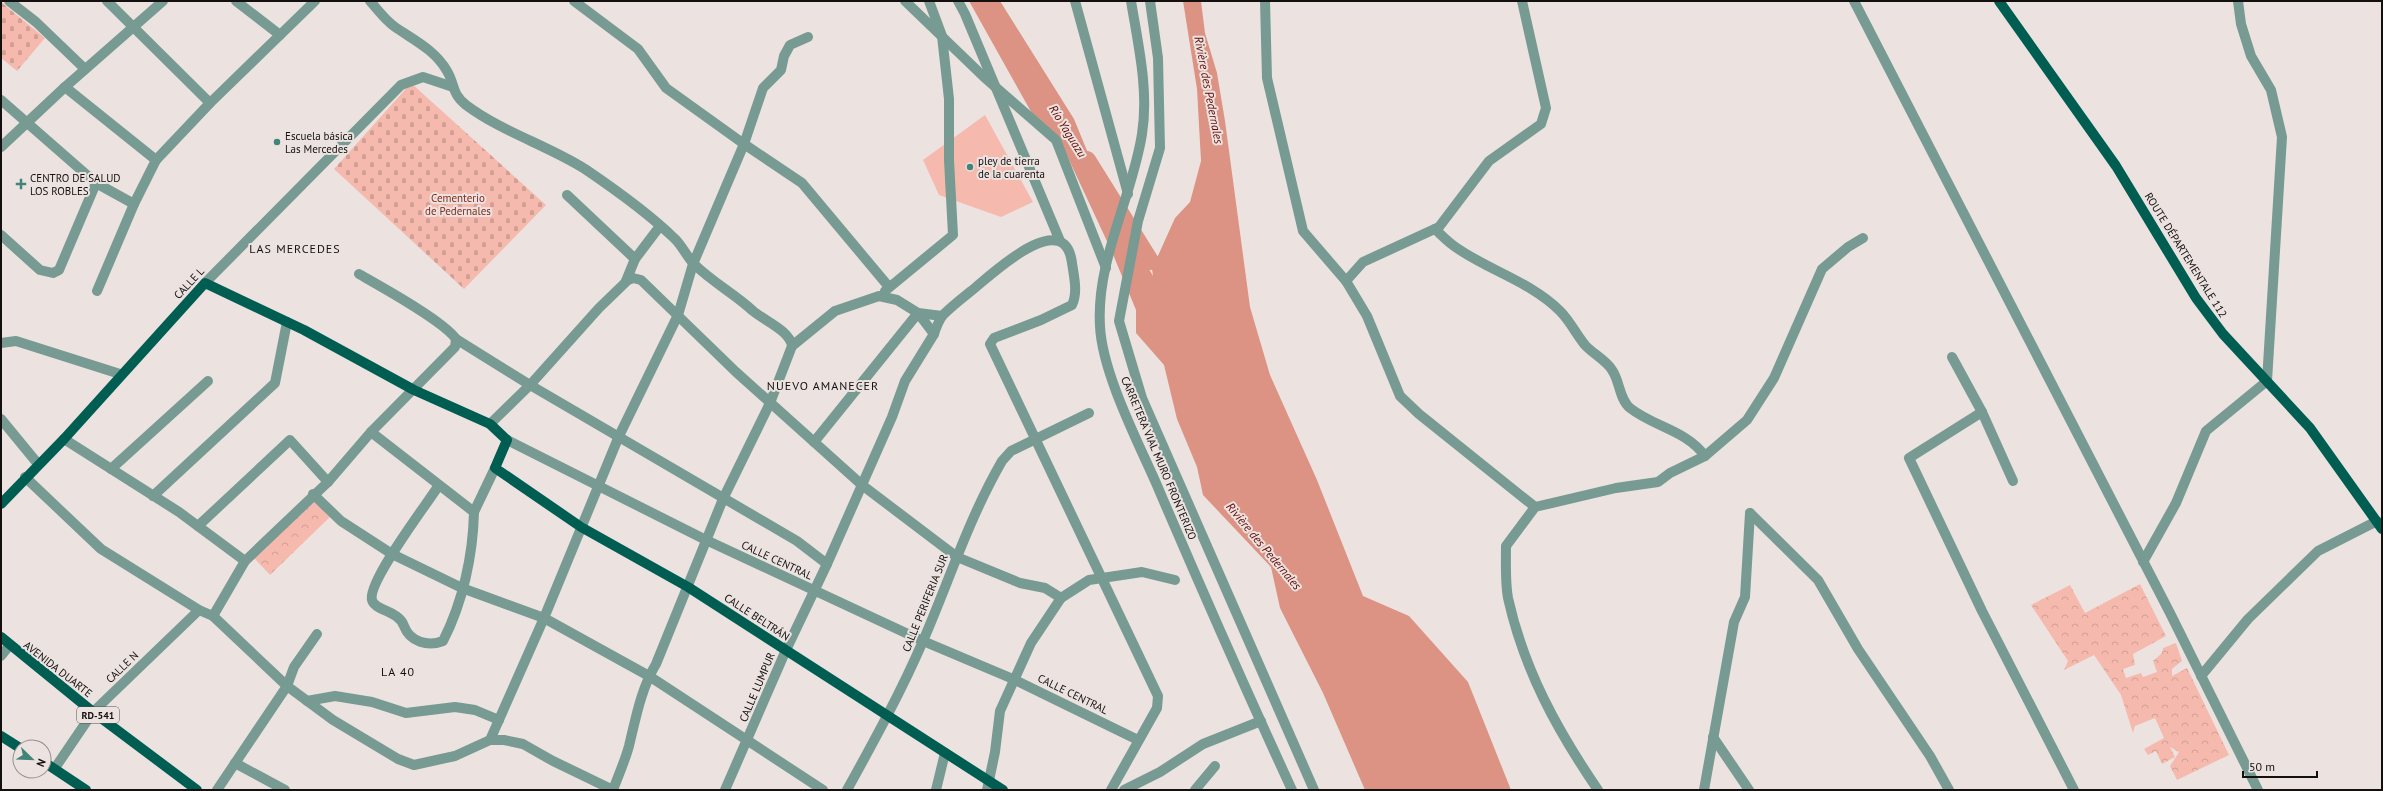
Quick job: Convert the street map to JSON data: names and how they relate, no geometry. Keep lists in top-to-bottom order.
{
  "streets": {
    "main road": [
      "ROUTE DÉPARTEMENTALE 112",
      "CALLE L",
      "CALLE CENTRAL",
      "CALLE BELTRÁN",
      "AVENIDA DUARTE",
      "RD-541"
    ],
    "street": [
      "CARRETERA VIAL MURO FRONTERIZO",
      "CALLE PERIFERIA SUR",
      "CALLE N",
      "CALLE LUMPUR"
    ]
  },
  "crossings": [
    ["CALLE L", "CALLE CENTRAL"],
    ["CALLE CENTRAL", "CALLE PERIFERIA SUR"],
    ["CALLE CENTRAL", "CALLE LUMPUR"],
    ["CALLE PERIFERIA SUR", "CALLE BELTRÁN"],
    ["CALLE BELTRÁN", "CALLE LUMPUR"],
    ["CALLE N", "AVENIDA DUARTE"]
  ],
  "districts": ["LAS MERCEDES", "NUEVO AMANECER", "LA 40"],
  "water": ["Rivière des Pedernales", "Río Yaguazu"],
  "parks": ["Cementerio de Pedernales"],
  "places": {
    "other": ["Escuela básica Las Mercedes", "pley de tierra de la cuarenta"],
    "health": ["CENTRO DE SALUD LOS ROBLES"]
  },
  "scale_bar": "50 m",
  "north": "bottom right"
}
